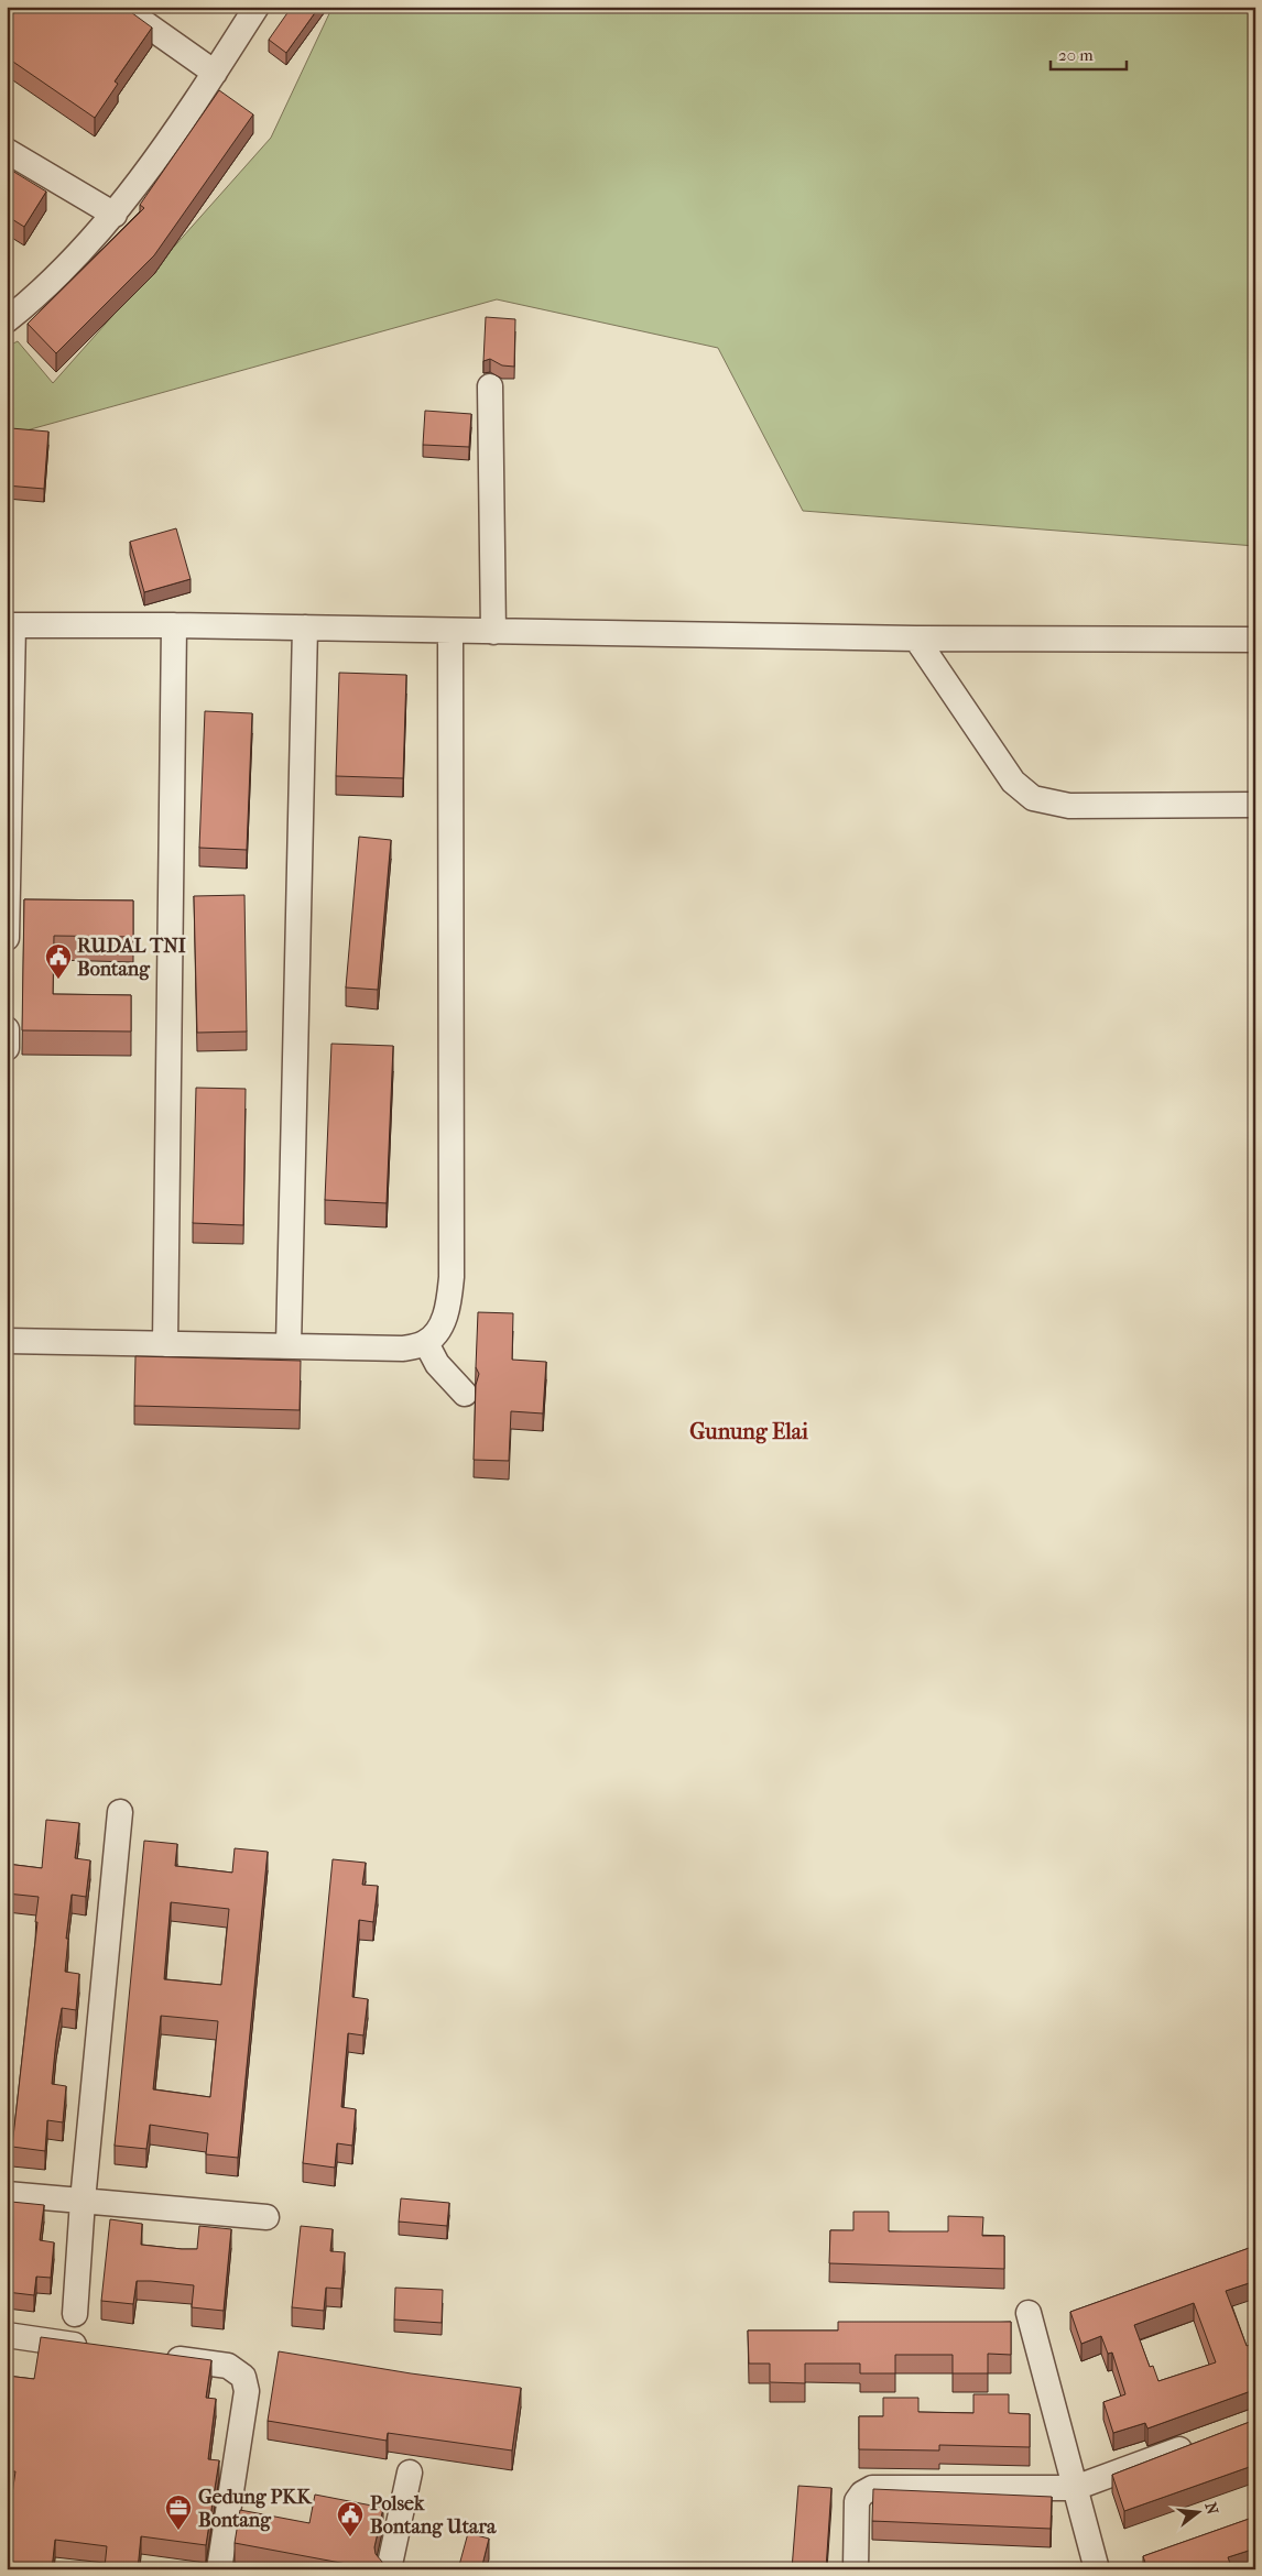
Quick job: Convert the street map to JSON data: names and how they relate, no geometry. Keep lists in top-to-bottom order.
{
  "districts": ["Gunung Elai"],
  "places": {
    "public building": ["RUDAL TNI Bontang", "Polsek Bontang Utara"],
    "office": ["Gedung PKK Bontang"]
  },
  "scale_bar": "20 m",
  "north": "right"
}
